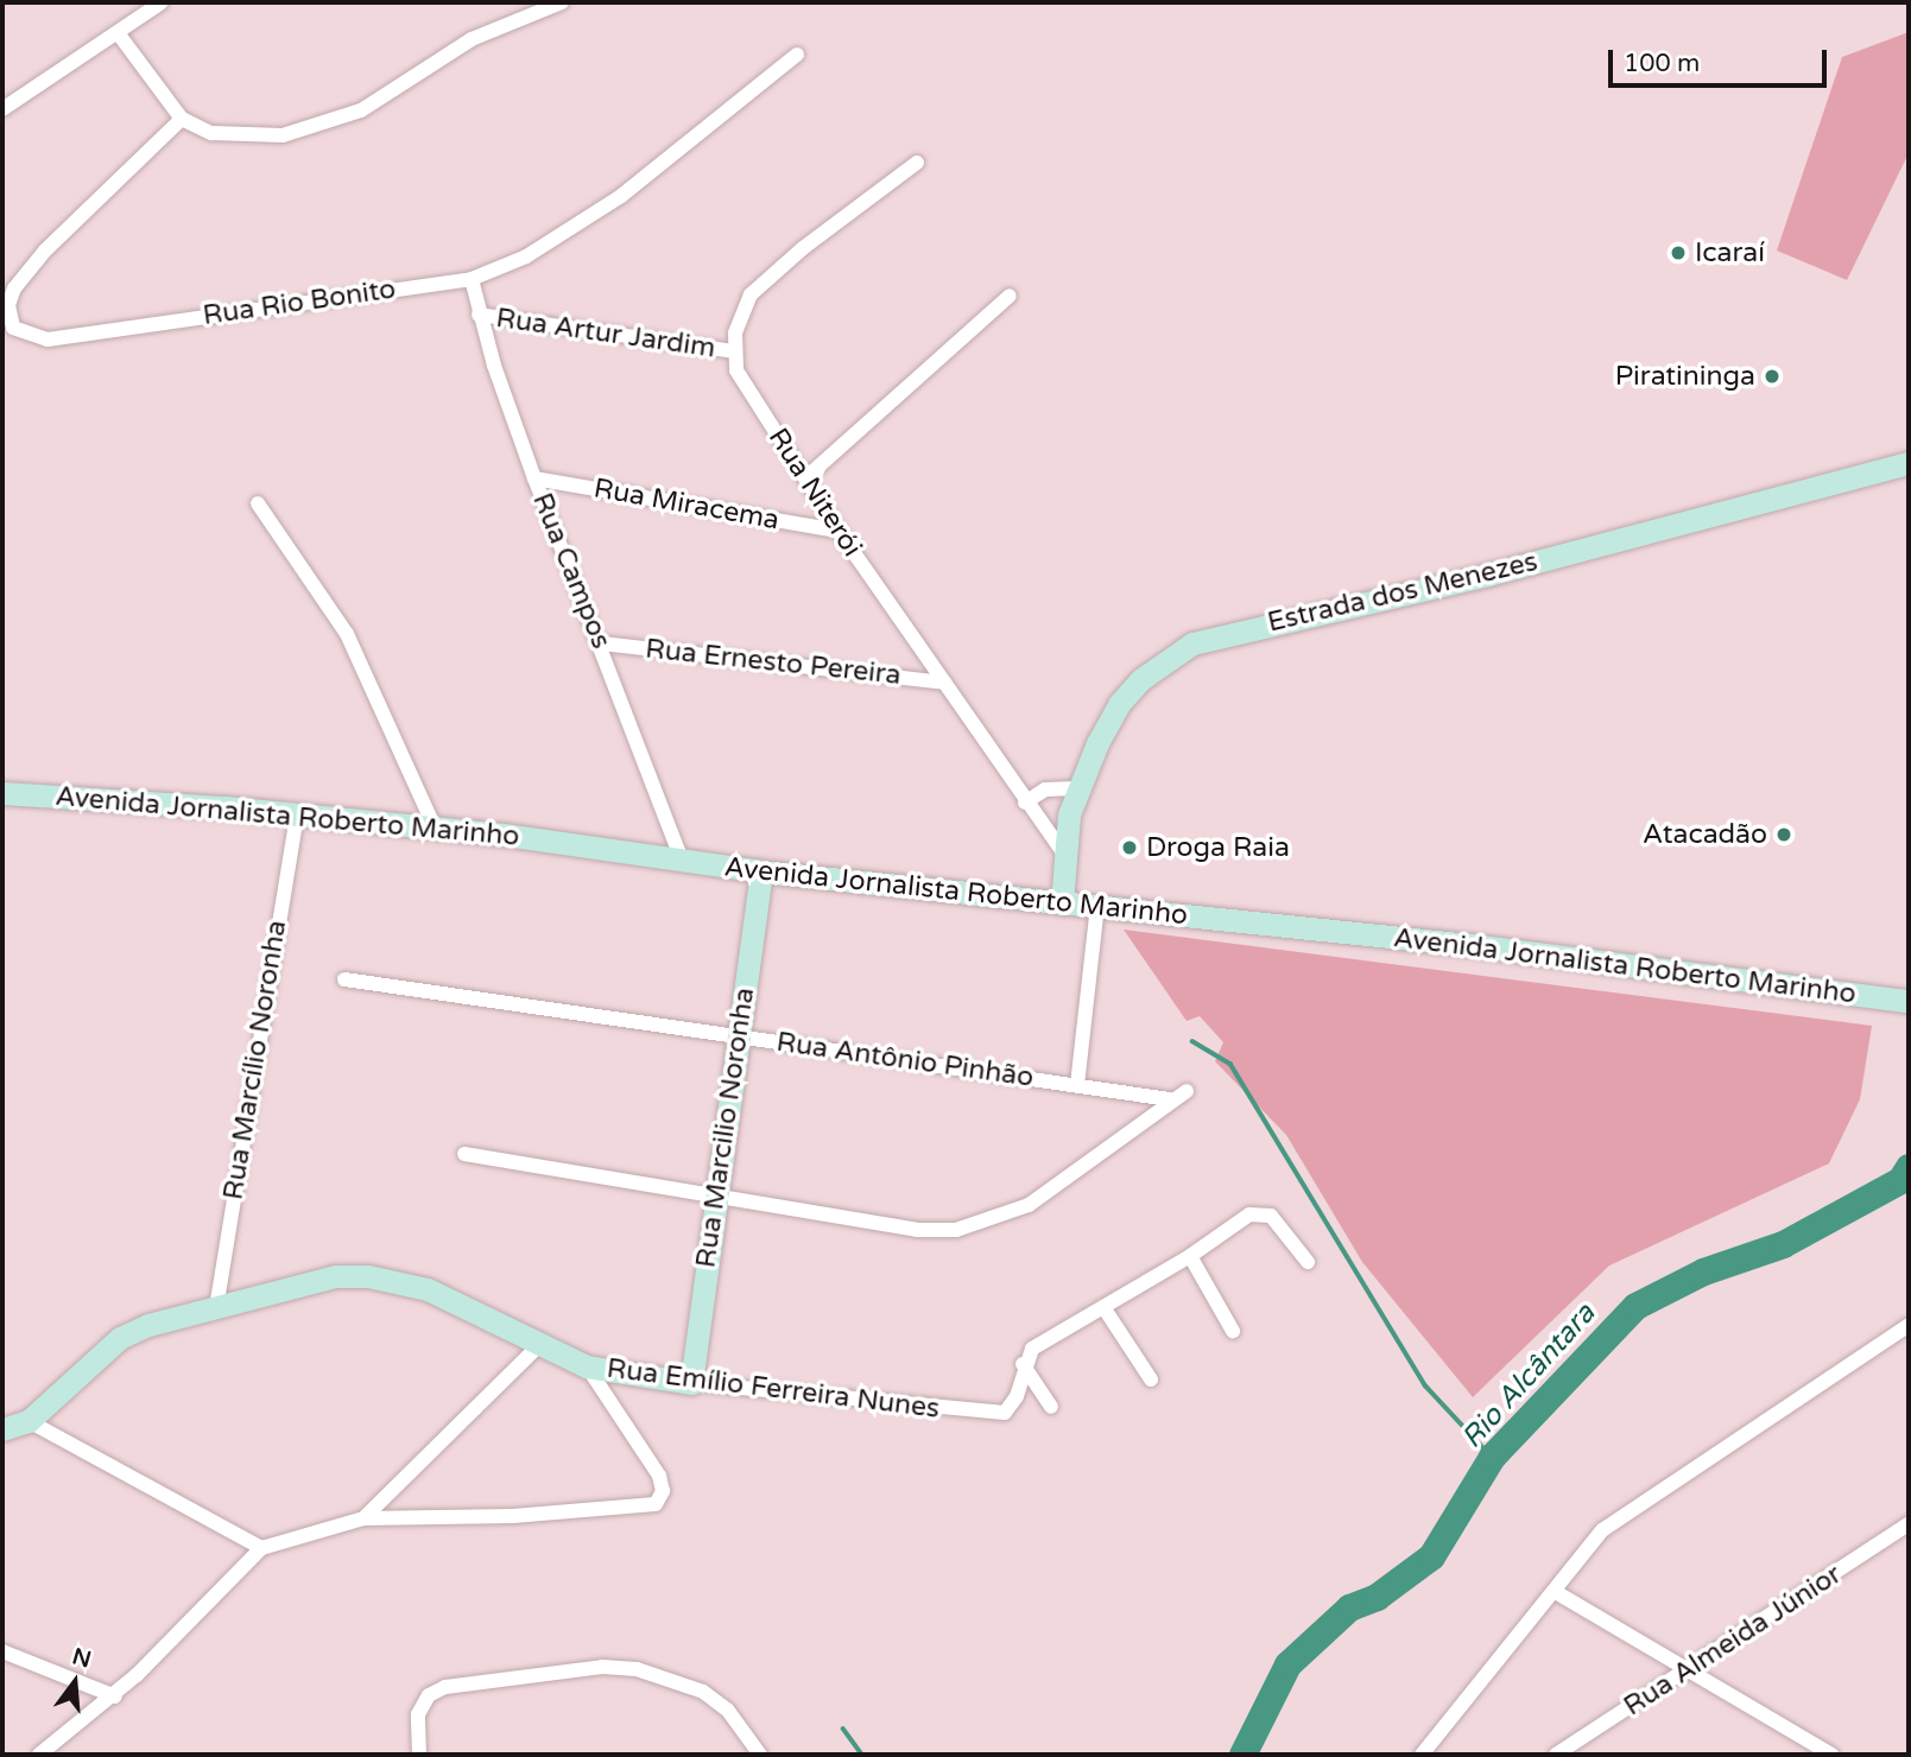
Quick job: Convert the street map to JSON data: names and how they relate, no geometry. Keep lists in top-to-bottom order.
{
  "streets": {
    "main road": [
      "Estrada dos Menezes",
      "Avenida Jornalista Roberto Marinho",
      "Rua Marcilio Noronha",
      "Rua Emílio Ferreira Nunes"
    ],
    "street": [
      "Rua Rio Bonito",
      "Rua Artur Jardim",
      "Rua Niterói",
      "Rua Miracema",
      "Rua Campos",
      "Rua Ernesto Pereira",
      "Rua Marcílio Noronha",
      "Rua Antônio Pinhão",
      "Rua Almeida Júnior"
    ]
  },
  "crossings": [
    ["Rua Rio Bonito", "Rua Campos"],
    ["Rua Artur Jardim", "Rua Niterói"],
    ["Rua Artur Jardim", "Rua Campos"],
    ["Rua Niterói", "Rua Miracema"],
    ["Rua Niterói", "Estrada dos Menezes"],
    ["Rua Niterói", "Rua Ernesto Pereira"],
    ["Rua Miracema", "Rua Campos"],
    ["Rua Campos", "Rua Ernesto Pereira"],
    ["Rua Campos", "Avenida Jornalista Roberto Marinho"],
    ["Estrada dos Menezes", "Avenida Jornalista Roberto Marinho"],
    ["Avenida Jornalista Roberto Marinho", "Rua Marcílio Noronha"],
    ["Avenida Jornalista Roberto Marinho", "Rua Marcilio Noronha"],
    ["Rua Marcílio Noronha", "Rua Emílio Ferreira Nunes"],
    ["Rua Antônio Pinhão", "Rua Marcilio Noronha"],
    ["Rua Marcilio Noronha", "Rua Emílio Ferreira Nunes"]
  ],
  "water": ["Rio Alcântara"],
  "places": [
    "Icaraí",
    "Piratininga",
    "Atacadão",
    "Droga Raia"
  ],
  "scale_bar": "100 m",
  "north": "top"
}
